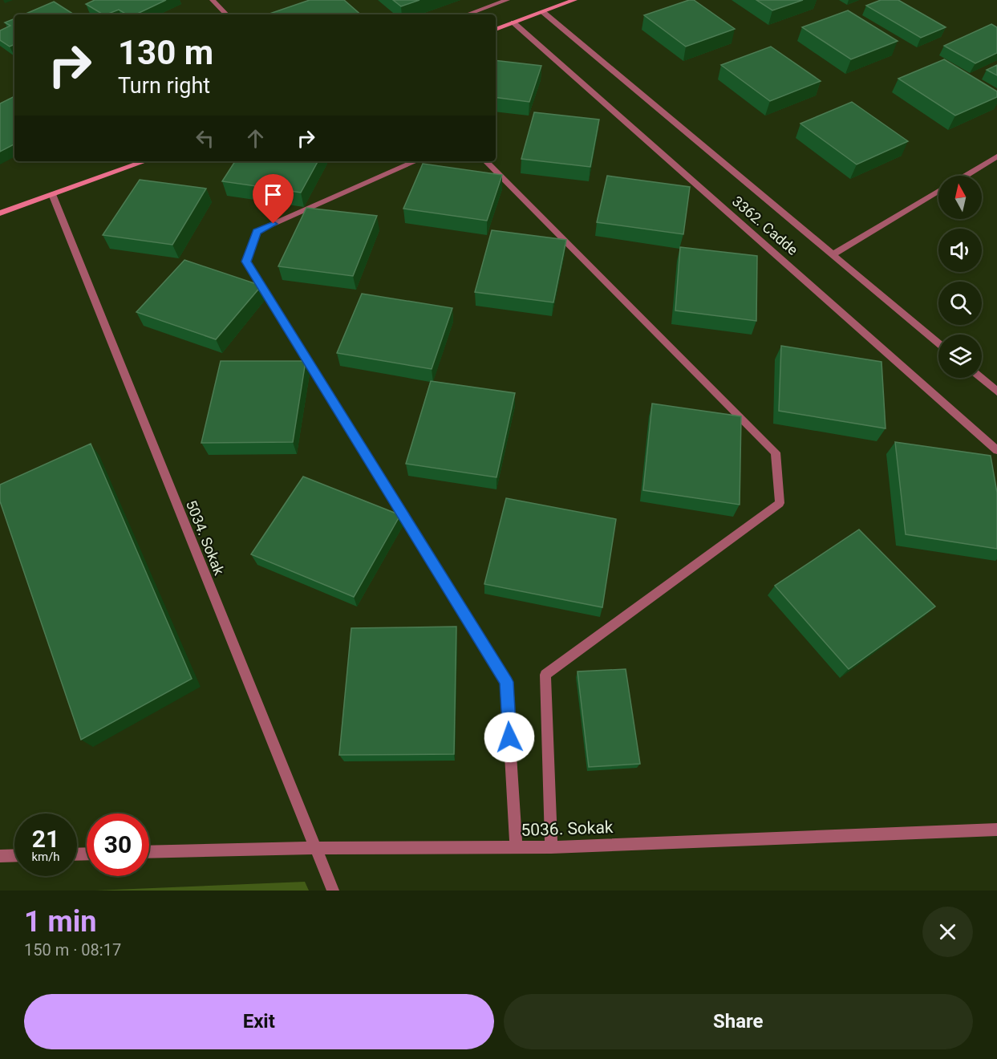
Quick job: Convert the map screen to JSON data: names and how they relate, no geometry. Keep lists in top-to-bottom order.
{
  "streets": {
    "street": ["3362. Cadde", "5034. Sokak", "5036. Sokak"]
  },
  "crossings": [
    ["5034. Sokak", "5036. Sokak"]
  ],
  "north": "top",
  "page": {
    "turn": ["130 m", "Turn right"],
    "speed": "21 km/h",
    "limit": "30",
    "heading": ["1 min", "150 m · 08:17"],
    "buttons": ["Exit", "Share"]
  }
}
